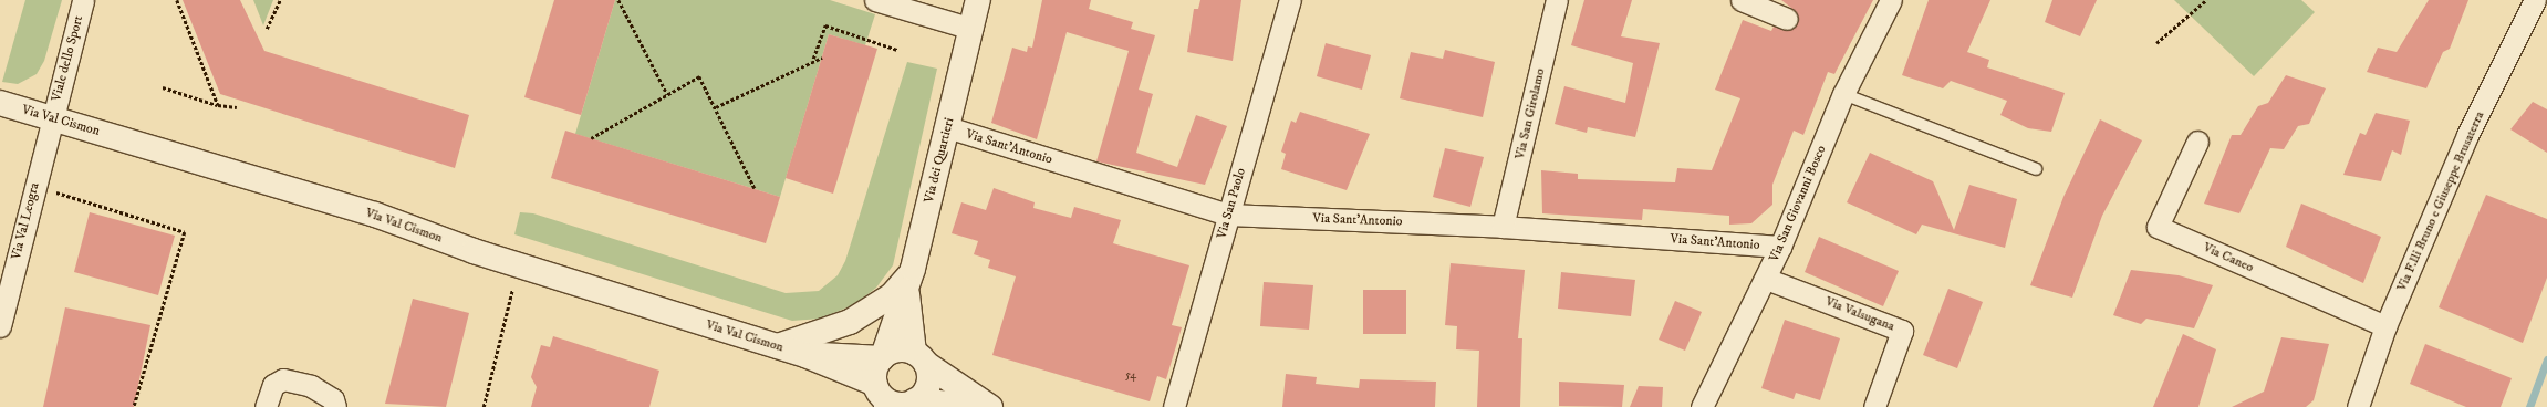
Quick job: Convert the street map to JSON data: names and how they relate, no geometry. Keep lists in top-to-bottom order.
{
  "streets": {
    "main road": ["Via Val Cismon", "Via dei Quartieri"],
    "street": [
      "Viale dello Sport",
      "Via San Girolamo",
      "Via Sant'Antonio",
      "Via F.lli Bruno e Giuseppe Brusaterra",
      "Via San Paolo",
      "Via San Giovanni Bosco",
      "Via Val Leogra",
      "Via Caneo",
      "Via Valsugana"
    ]
  },
  "crossings": [
    ["Viale dello Sport", "Via Val Cismon"],
    ["Viale dello Sport", "Via Val Leogra"],
    ["Via San Girolamo", "Via Sant'Antonio"],
    ["Via Val Cismon", "Via dei Quartieri"],
    ["Via Val Cismon", "Via Val Leogra"],
    ["Via Sant'Antonio", "Via dei Quartieri"],
    ["Via Sant'Antonio", "Via San Paolo"],
    ["Via Sant'Antonio", "Via San Giovanni Bosco"],
    ["Via F.lli Bruno e Giuseppe Brusaterra", "Via Caneo"],
    ["Via San Giovanni Bosco", "Via Valsugana"]
  ],
  "house_numbers": ["54"]
}
